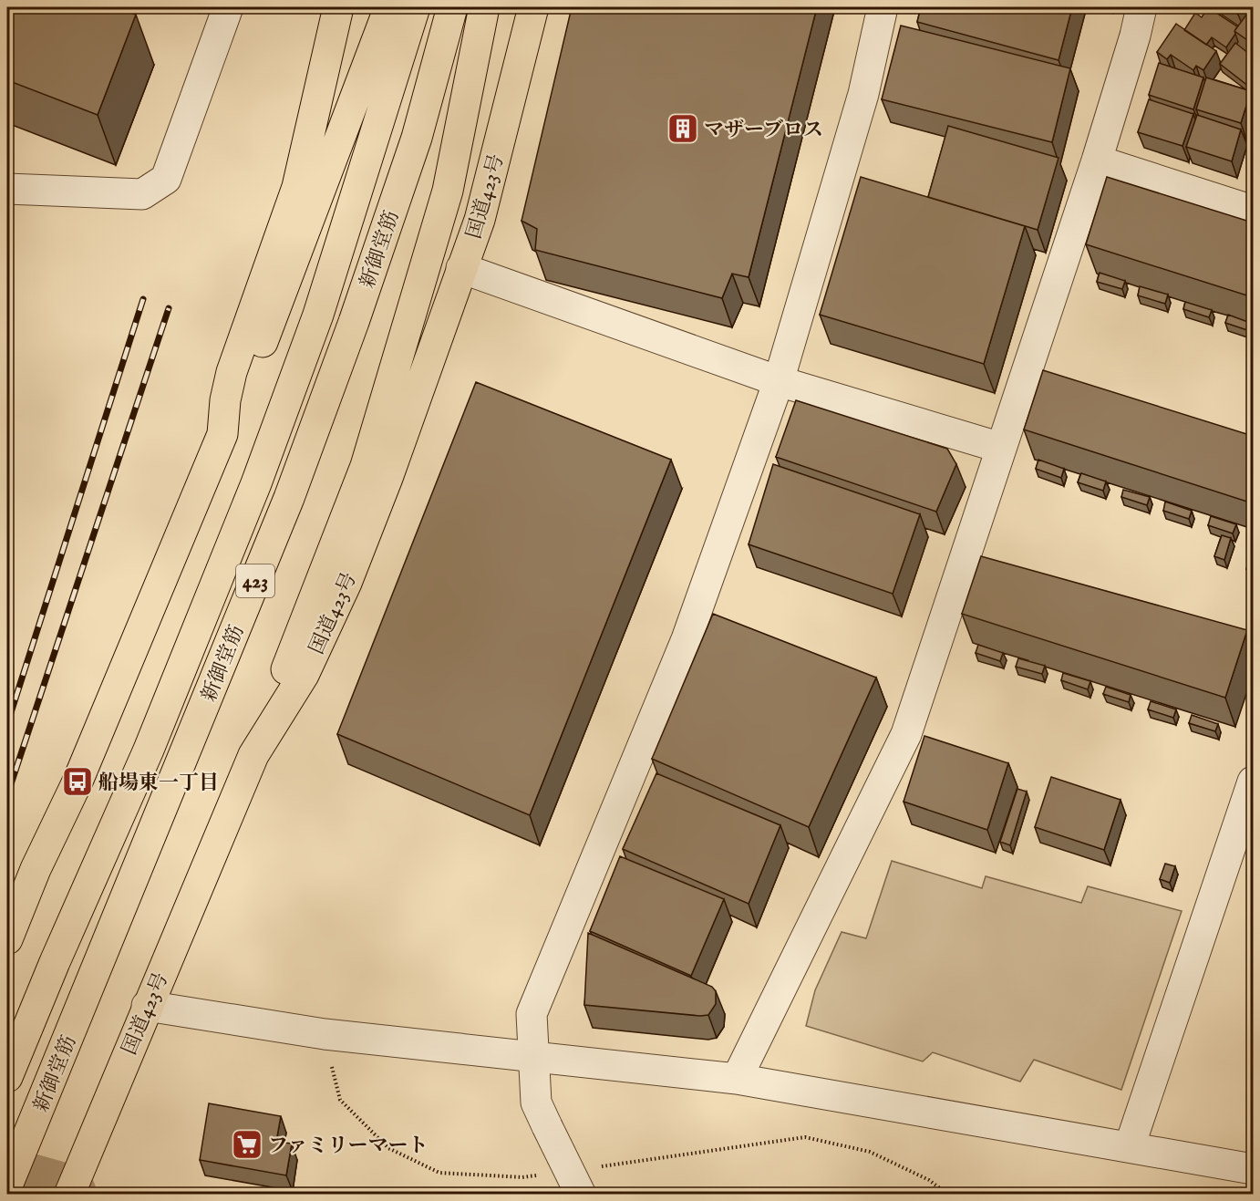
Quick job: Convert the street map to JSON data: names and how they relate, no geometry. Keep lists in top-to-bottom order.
{
  "streets": {
    "highway": ["国道423号", "新御堂筋", "423"]
  },
  "places": {
    "building": ["マザーブロス"],
    "bus stop": ["船場東一丁目"],
    "supermarket": ["ファミリーマート"]
  }
}
